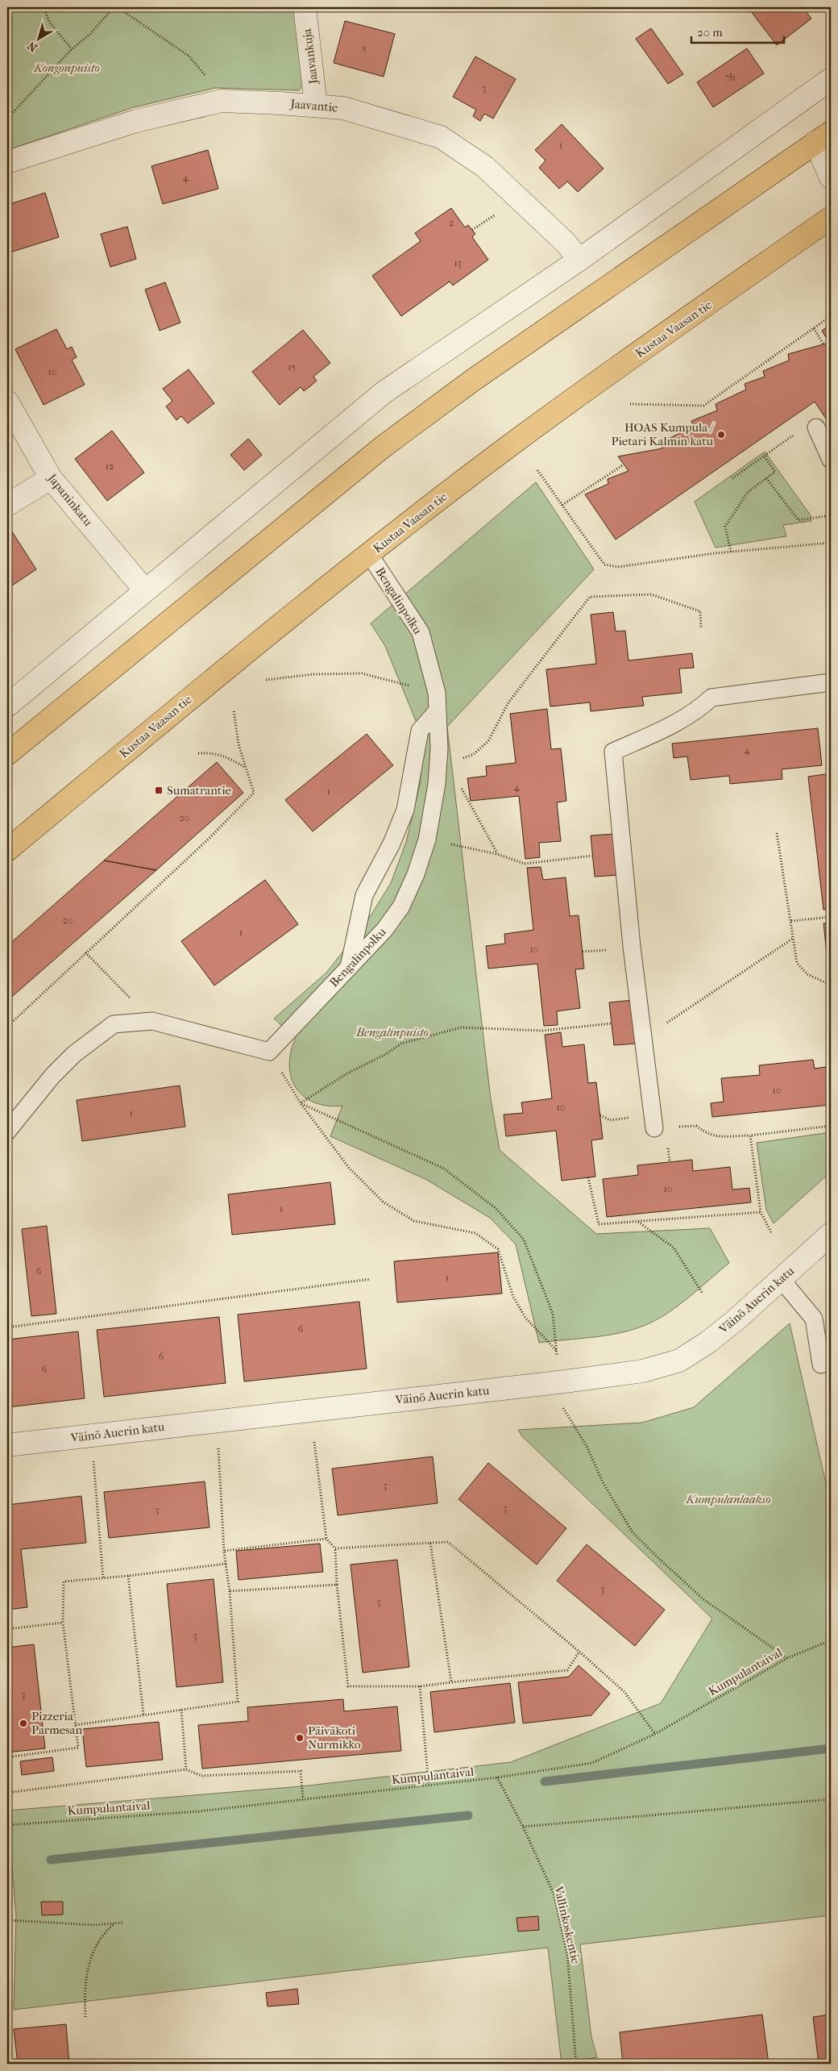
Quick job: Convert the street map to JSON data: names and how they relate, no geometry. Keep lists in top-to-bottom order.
{
  "streets": {
    "main road": ["Kustaa Vaasan tie"],
    "street": [
      "Jaavankuja",
      "Jaavantie",
      "Japaninkatu",
      "Väinö Auerin katu"
    ],
    "lane": ["Bengalinpolku"],
    "path": ["Kumpulantaival", "Vallinkoskentie"]
  },
  "crossings": [
    ["Jaavankuja", "Jaavantie"],
    ["Kustaa Vaasan tie", "Bengalinpolku"],
    ["Kumpulantaival", "Vallinkoskentie"]
  ],
  "parks": ["Kongonpuisto", "Bengalinpuisto", "Kumpulanlaakso"],
  "places": {
    "other": ["HOAS Kumpula / Pietari Kalmin katu", "Pizzeria Parmesan", "Päiväkoti Nurmikko"],
    "transit": ["Sumatrantie"]
  },
  "house_numbers": [
    "5",
    "7b",
    "3",
    "1",
    "4",
    "2",
    "13",
    "15",
    "10",
    "12",
    "4",
    "4",
    "1",
    "20",
    "20",
    "1",
    "10",
    "10",
    "10",
    "1",
    "10",
    "1",
    "6",
    "1",
    "6",
    "6",
    "6",
    "3",
    "3",
    "3",
    "3",
    "3",
    "3",
    "3"
  ],
  "scale_bar": "20 m",
  "north": "bottom left"
}
